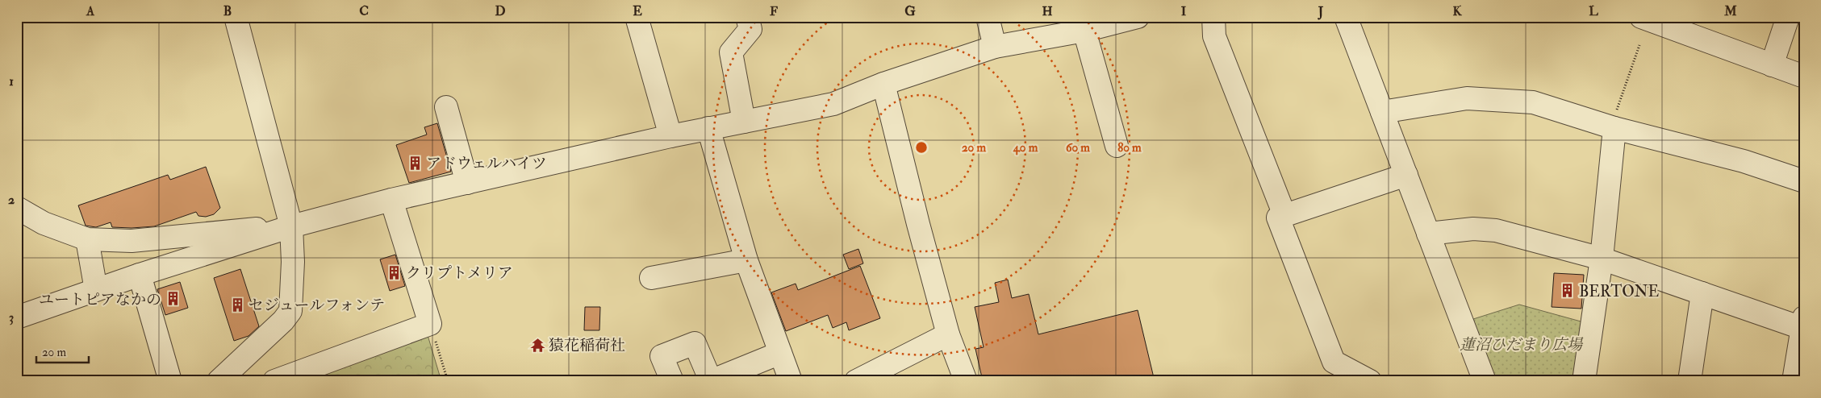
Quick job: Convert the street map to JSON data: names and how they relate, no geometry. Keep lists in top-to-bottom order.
{
  "parks": ["蓮沼ひだまり広場"],
  "places": {
    "building": [
      "アドウェルハイツ",
      "クリプトメリア",
      "BERTONE",
      "ユートピアなかの",
      "セジュールフォンテ"
    ],
    "temple": ["猿花稲荷社"]
  },
  "scale_bar": "20 m",
  "grid": {
    "columns": [
      "A",
      "B",
      "C",
      "D",
      "E",
      "F",
      "G",
      "H",
      "I",
      "J",
      "K",
      "L",
      "M"
    ],
    "rows": ["1", "2", "3"]
  },
  "rings": [
    "20 m",
    "40 m",
    "60 m",
    "80 m"
  ]
}
